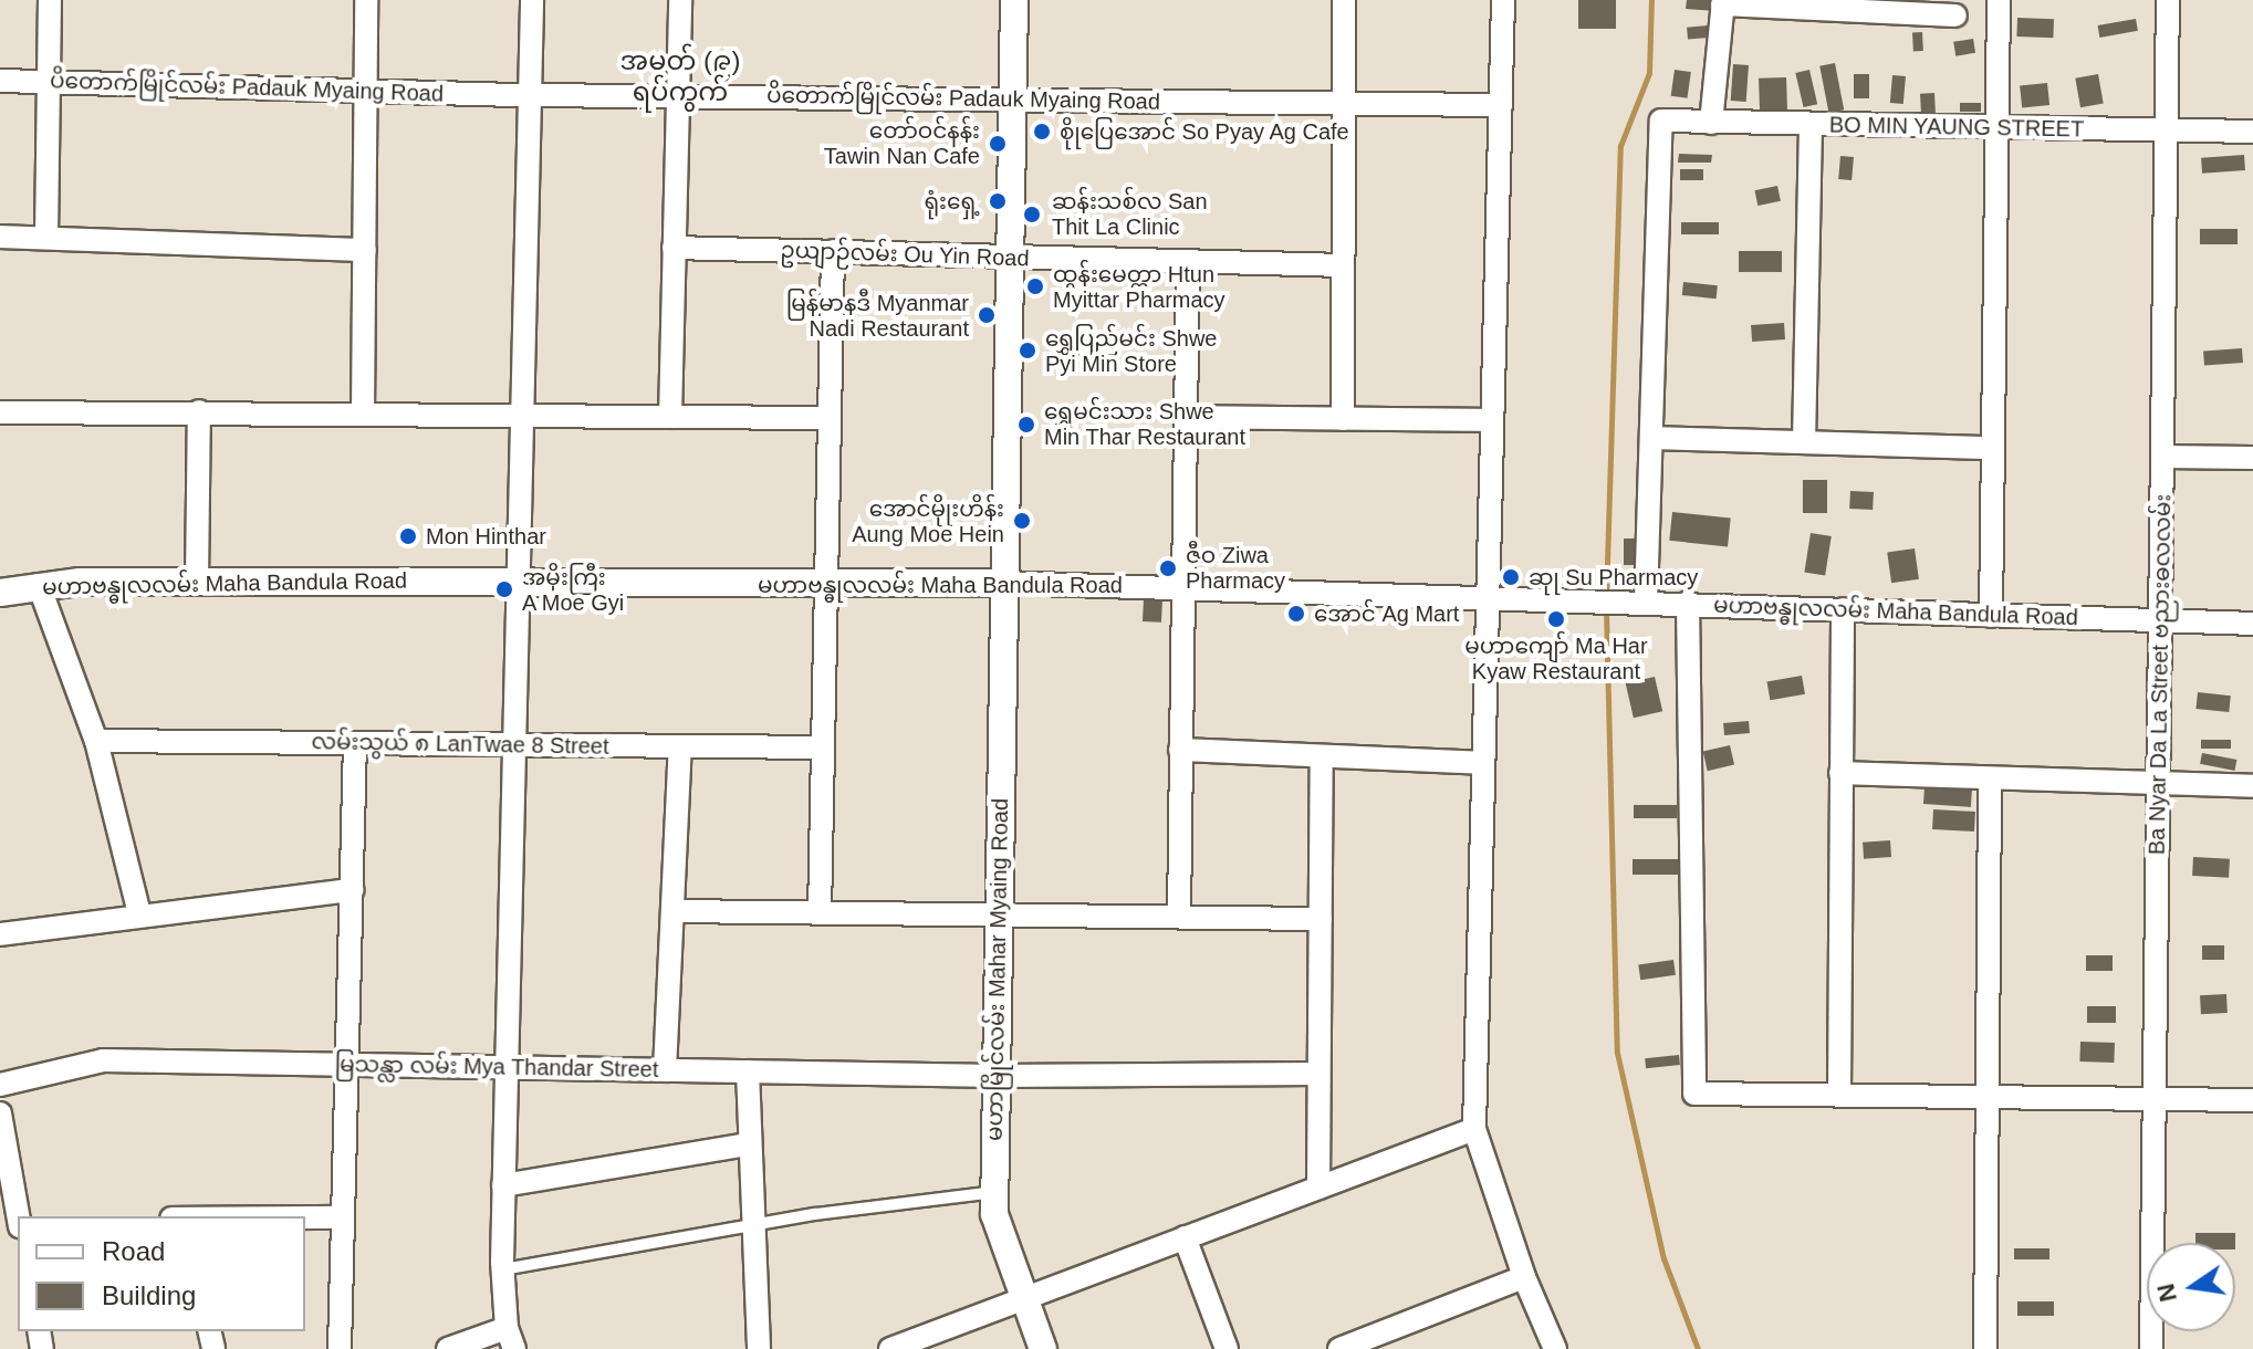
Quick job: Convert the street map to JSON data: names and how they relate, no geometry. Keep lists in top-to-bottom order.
{
  "streets": {
    "street": [
      "ပိတောက်မြိုင်လမ်း Padauk Myaing Road",
      "BO MIN YAUNG STREET",
      "ဥယျာဉ်လမ်း Ou Yin Road",
      "မဟာဗန္ဓုလလမ်း Maha Bandula Road",
      "Ba Nyar Da La Street ဗညားဓလလမ်း",
      "လမ်းသွယ် ၈ LanTwae 8 Street",
      "မဟာမြိုင်လမ်း Mahar Myaing Road",
      "မြသန္လာ လမ်း Mya Thandar Street"
    ]
  },
  "crossings": [
    ["ပိတောက်မြိုင်လမ်း Padauk Myaing Road", "မဟာမြိုင်လမ်း Mahar Myaing Road"],
    ["BO MIN YAUNG STREET", "Ba Nyar Da La Street ဗညားဓလလမ်း"],
    ["ဥယျာဉ်လမ်း Ou Yin Road", "မဟာမြိုင်လမ်း Mahar Myaing Road"],
    ["မဟာဗန္ဓုလလမ်း Maha Bandula Road", "Ba Nyar Da La Street ဗညားဓလလမ်း"],
    ["မဟာဗန္ဓုလလမ်း Maha Bandula Road", "မဟာမြိုင်လမ်း Mahar Myaing Road"],
    ["မဟာမြိုင်လမ်း Mahar Myaing Road", "မြသန္လာ လမ်း Mya Thandar Street"]
  ],
  "districts": ["အမှတ် (၉) ရပ်ကွက်"],
  "places": [
    "စိုုပြေအောင် So Pyay Ag Cafe",
    "တော်ဝင်နန်း Tawin Nan Cafe",
    "ရုံးရှေ့",
    "ဆန်းသစ်လ San Thit La Clinic",
    "ထွန်းမေတ္တာ Htun Myittar Pharmacy",
    "မြန်မာနဒီ Myanmar Nadi Restaurant",
    "ရွှေပြည်မင်း Shwe Pyi Min Store",
    "ရွှေမင်းသား Shwe Min Thar Restaurant",
    "အောင်မိုုးဟိန်း Aung Moe Hein",
    "Mon Hinthar",
    "ဇီဝ Ziwa Pharmacy",
    "ဆုု Su Pharmacy",
    "အမိုးကြီး A Moe Gyi",
    "အောင် Ag Mart",
    "မဟာကျော် Ma Har Kyaw Restaurant"
  ],
  "legend": ["Road", "Building"],
  "north": "left"
}
